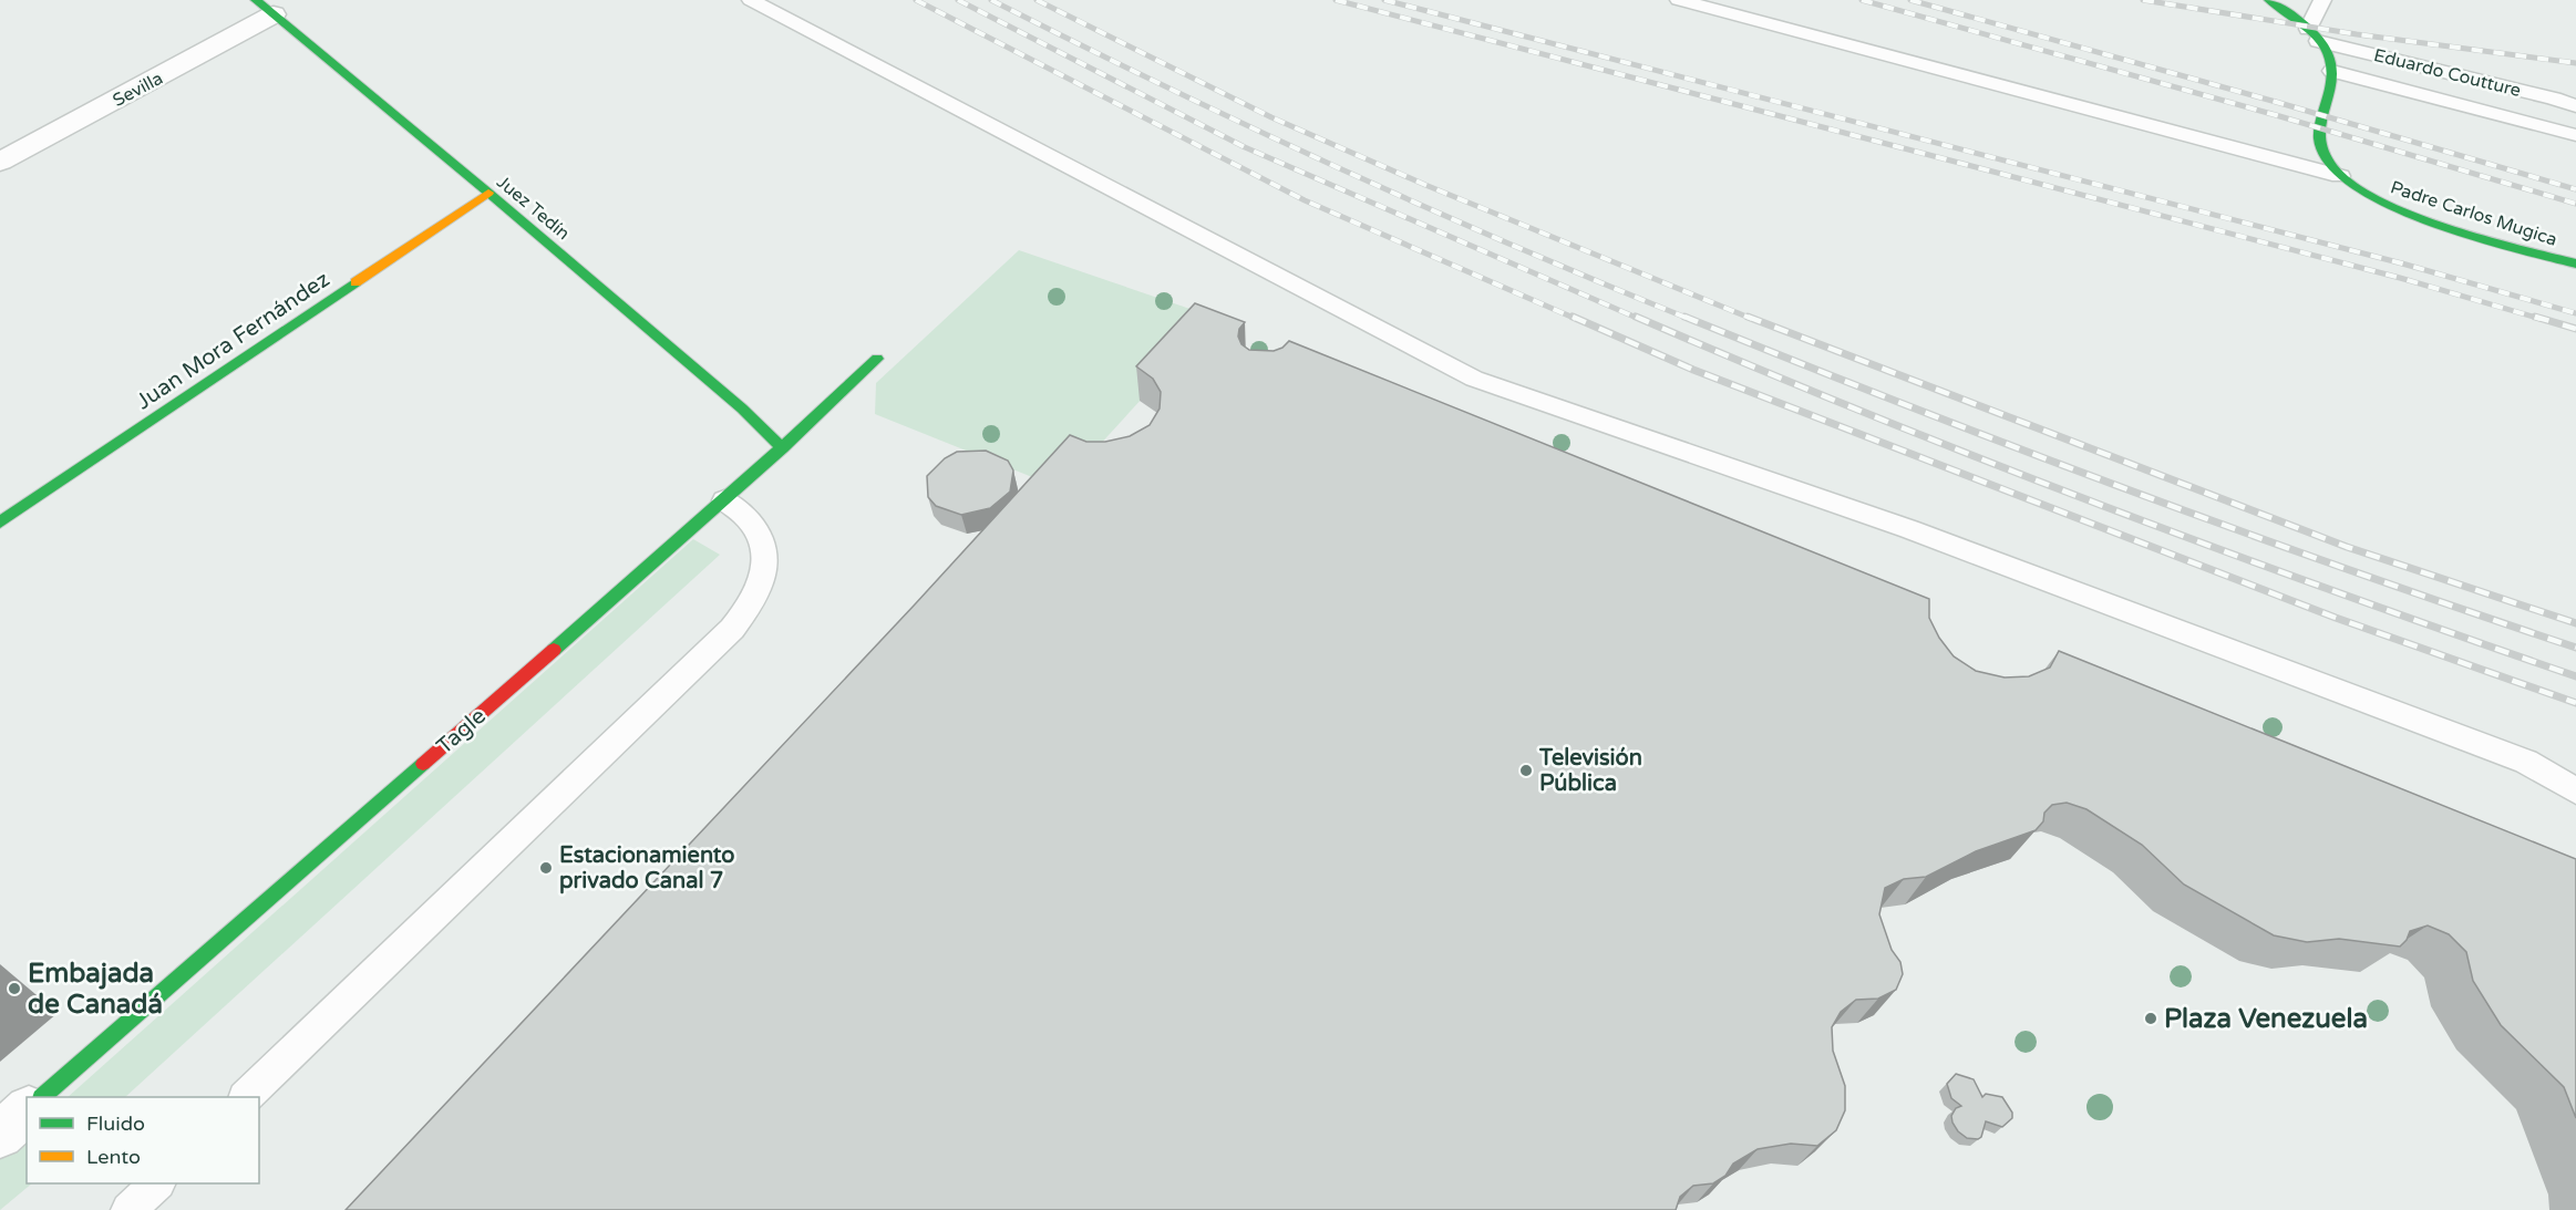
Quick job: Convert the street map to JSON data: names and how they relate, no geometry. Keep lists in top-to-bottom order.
{
  "streets": {
    "street": [
      "Sevilla",
      "Juez Tedín",
      "Padre Carlos Mugica",
      "Juan Mora Fernández",
      "Tagle"
    ],
    "lane": ["Eduardo Coutture"]
  },
  "crossings": [
    ["Sevilla", "Juez Tedín"],
    ["Juez Tedín", "Juan Mora Fernández"],
    ["Juez Tedín", "Tagle"]
  ],
  "places": [
    "Televisión Pública",
    "Estacionamiento privado Canal 7",
    "Embajada de Canadá",
    "Plaza Venezuela"
  ],
  "legend": ["Fluido", "Lento"]
}
